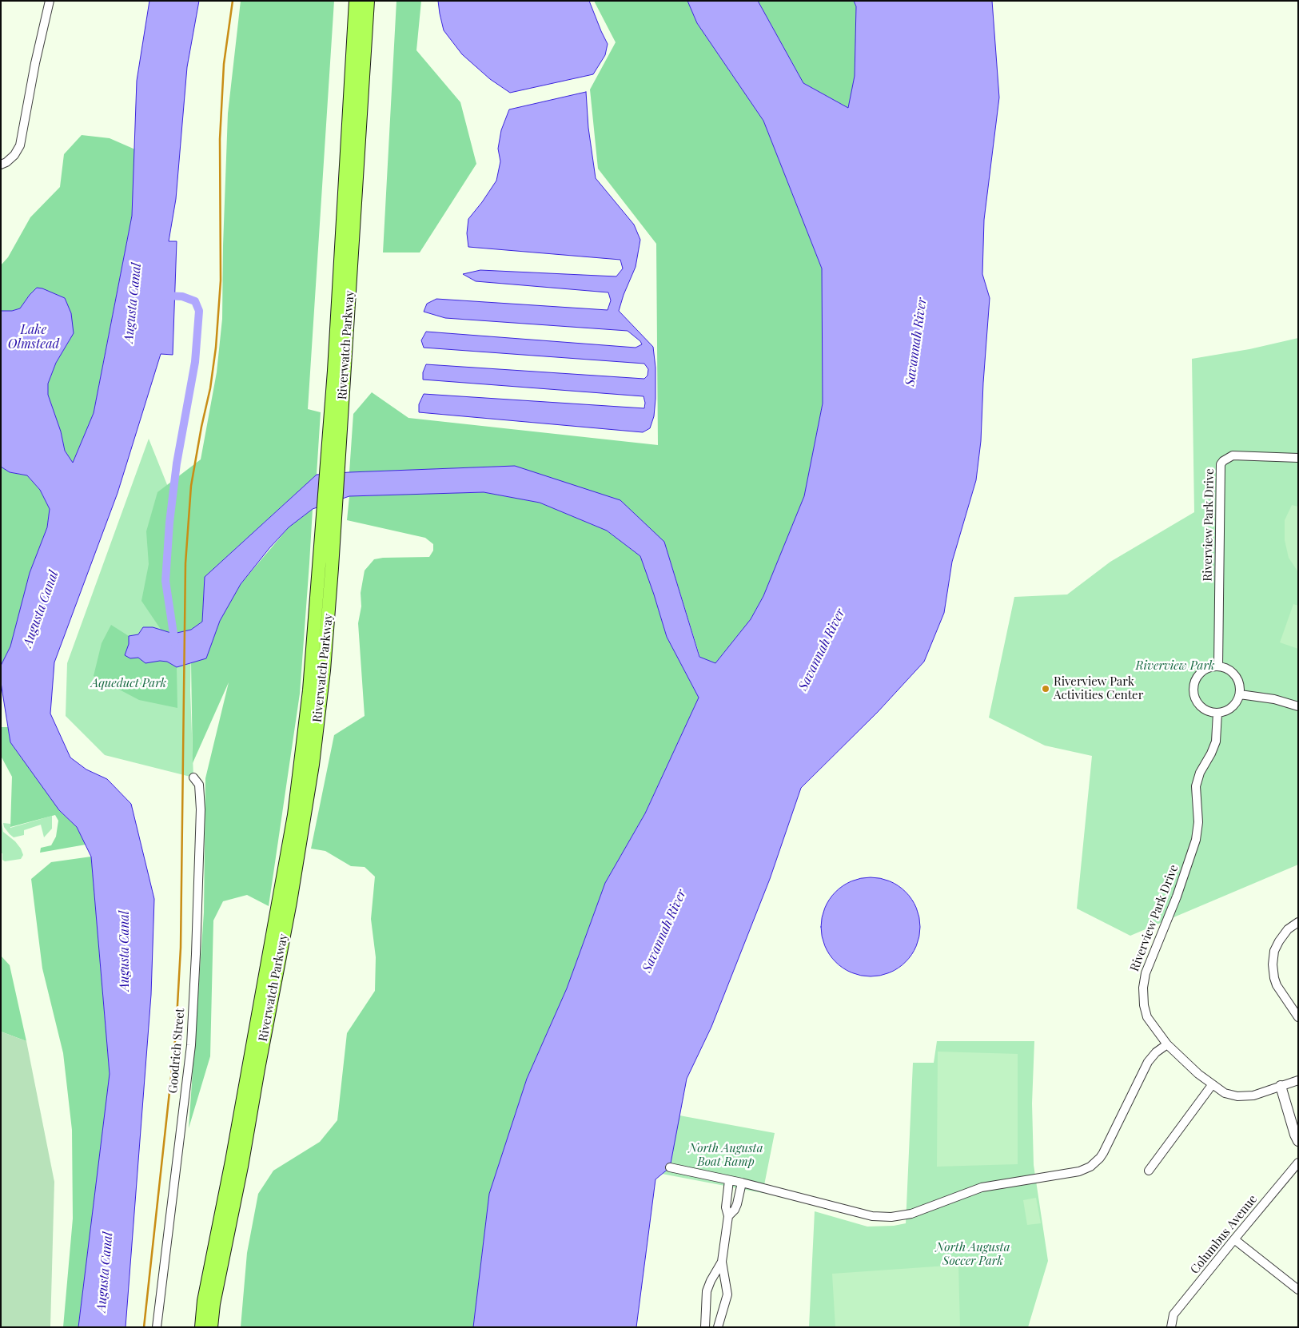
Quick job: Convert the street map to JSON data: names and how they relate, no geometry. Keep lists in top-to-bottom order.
{
  "streets": {
    "main road": ["Riverwatch Parkway"],
    "street": ["Riverview Park Drive", "Goodrich Street", "Columbus Avenue"]
  },
  "water": ["Augusta Canal", "Lake Olmstead", "Savannah River"],
  "parks": [
    "Riverview Park",
    "Aqueduct Park",
    "North Augusta Boat Ramp",
    "North Augusta Soccer Park"
  ],
  "places": ["Riverview Park Activities Center"]
}
